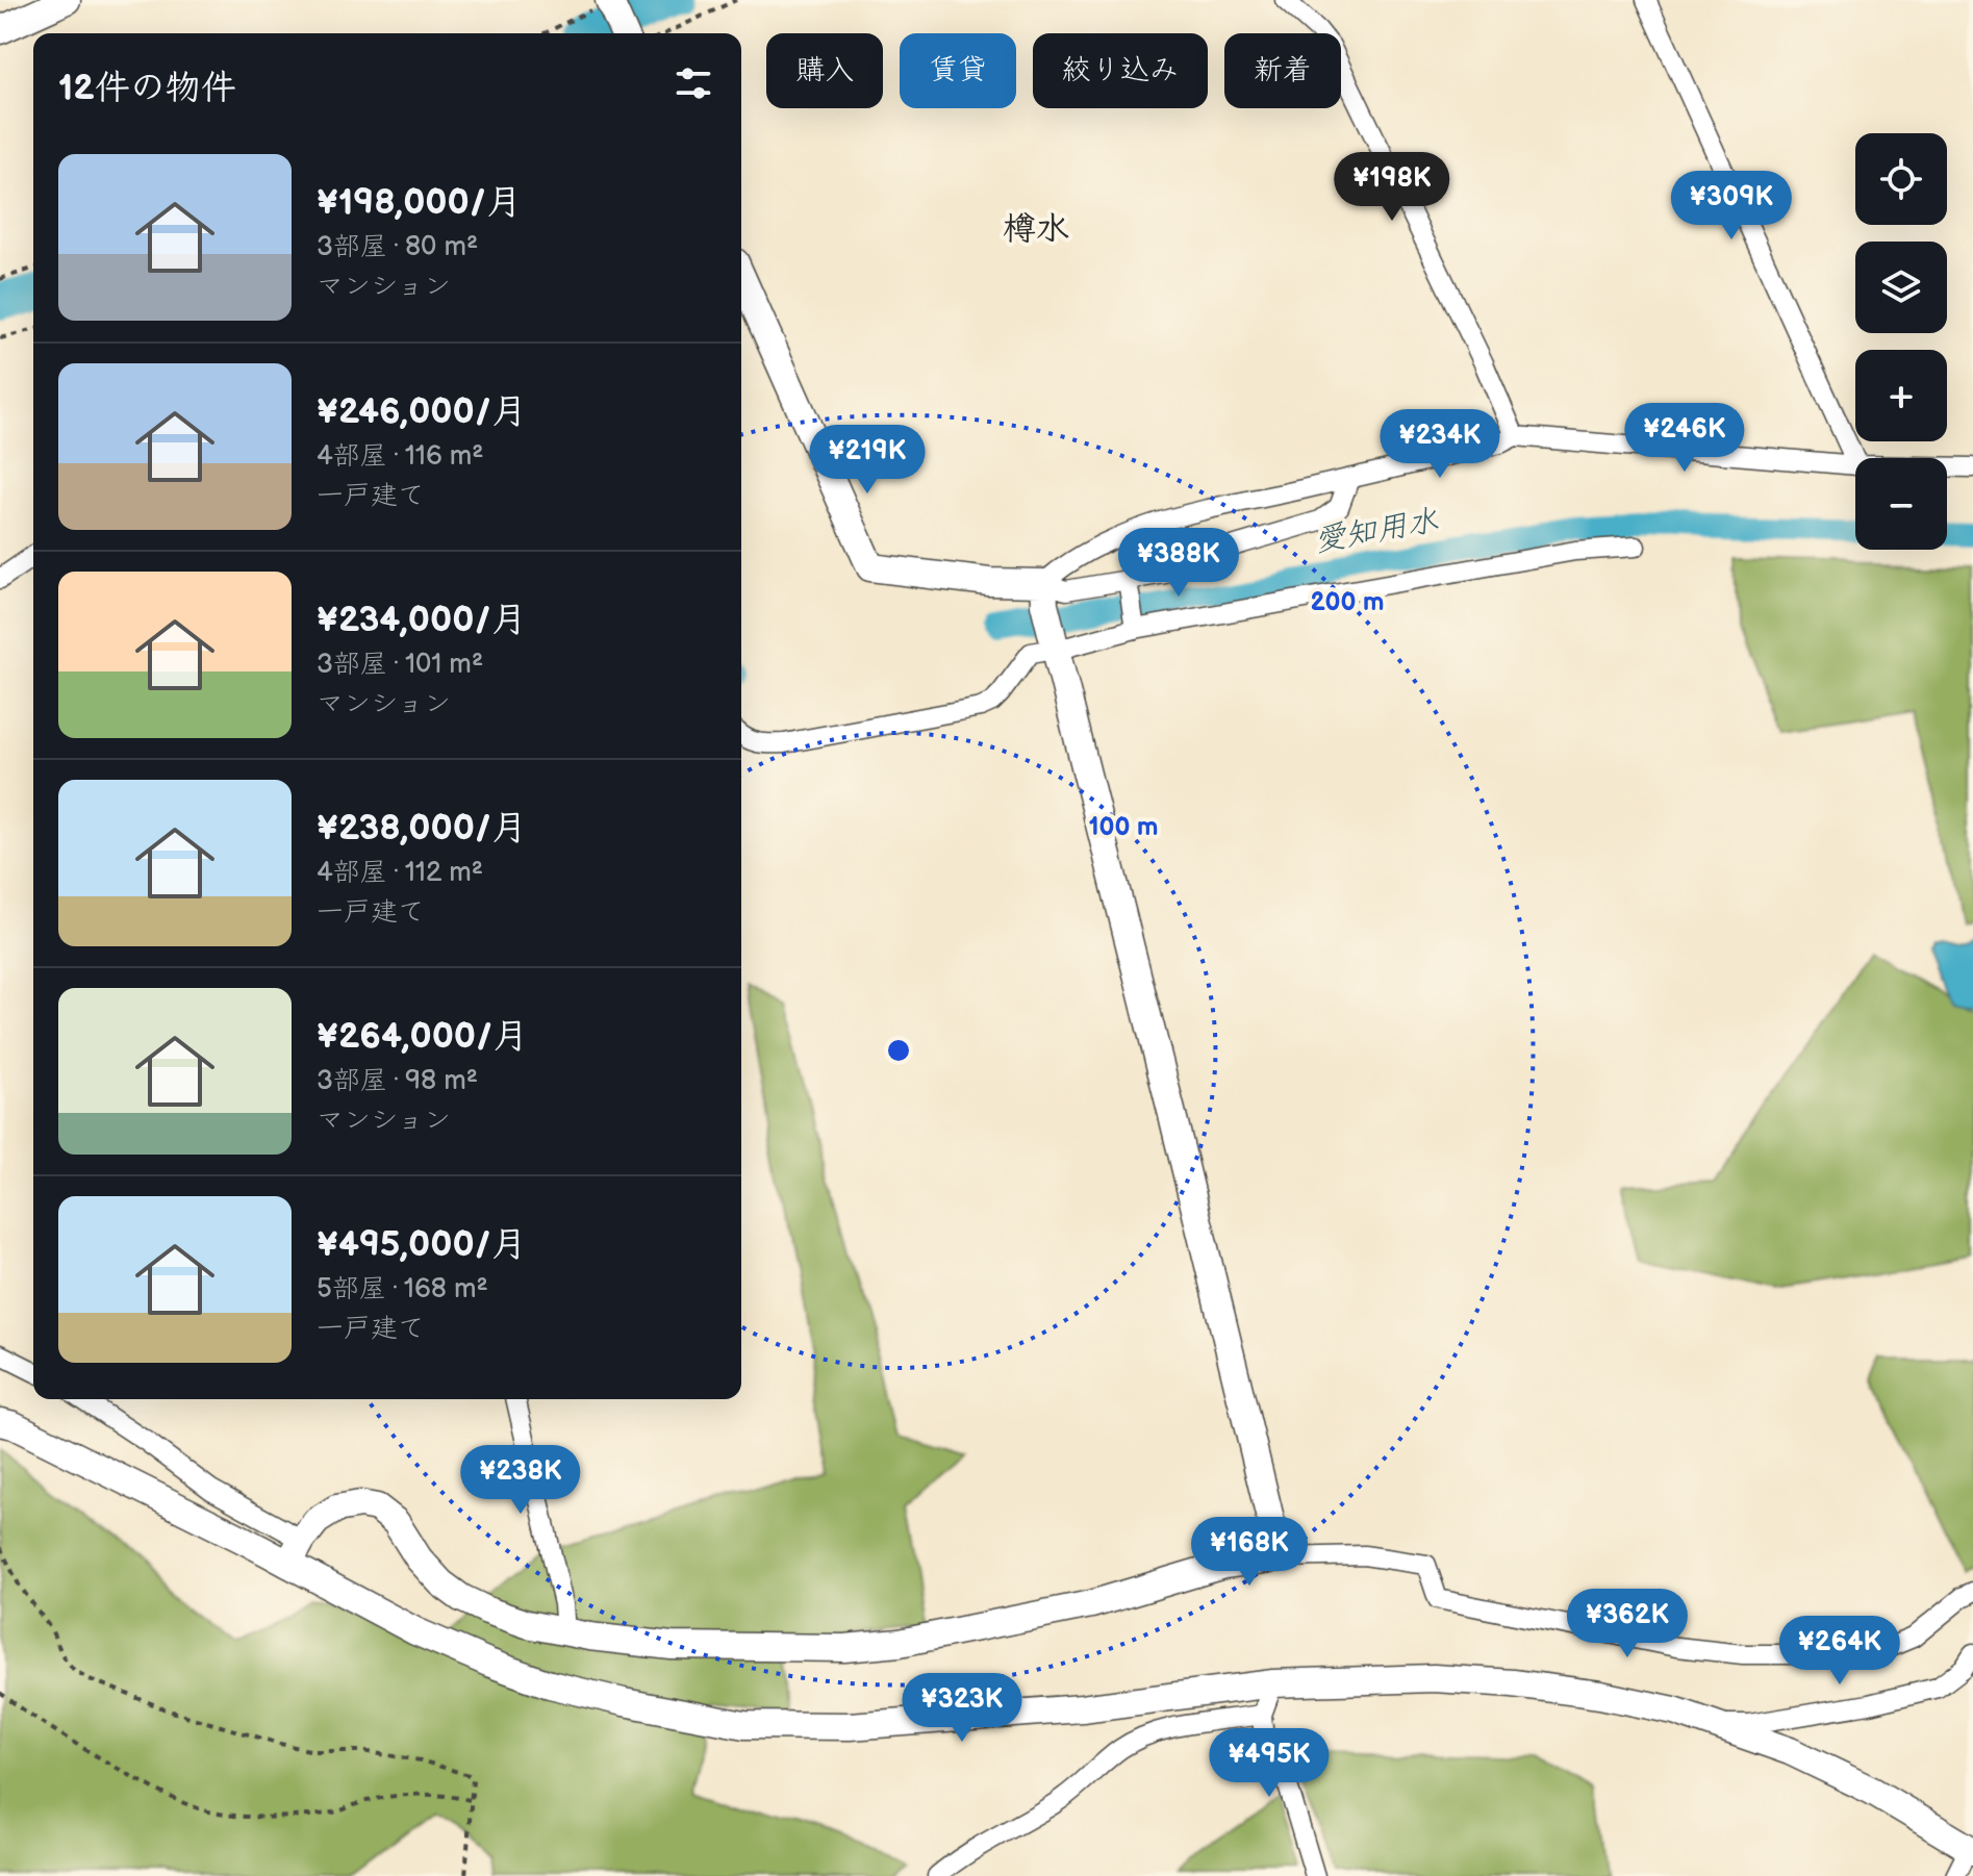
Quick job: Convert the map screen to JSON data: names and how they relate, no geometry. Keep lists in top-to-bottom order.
{
  "districts": ["樽水"],
  "water": ["愛知用水"],
  "page": {
    "chip": [
      "購入",
      "賃貸",
      "絞り込み",
      "新着"
    ],
    "heading": "12件の物件",
    "map_buttons": ["+", "−"],
    "list": [
      {
        "name": "¥198,000/月",
        "note": "3部屋 · 80 m² · マンション"
      },
      {
        "name": "¥246,000/月",
        "note": "4部屋 · 116 m² · 一戸建て"
      },
      {
        "name": "¥234,000/月",
        "note": "3部屋 · 101 m² · マンション"
      },
      {
        "name": "¥238,000/月",
        "note": "4部屋 · 112 m² · 一戸建て"
      },
      {
        "name": "¥264,000/月",
        "note": "3部屋 · 98 m² · マンション"
      },
      {
        "name": "¥495,000/月",
        "note": "5部屋 · 168 m² · 一戸建て"
      }
    ],
    "price": [
      "¥198K",
      "¥309K",
      "¥246K",
      "¥234K",
      "¥219K",
      "¥388K",
      "¥238K",
      "¥168K",
      "¥362K",
      "¥264K",
      "¥323K",
      "¥495K"
    ]
  },
  "rings": ["200 m", "100 m"]
}
